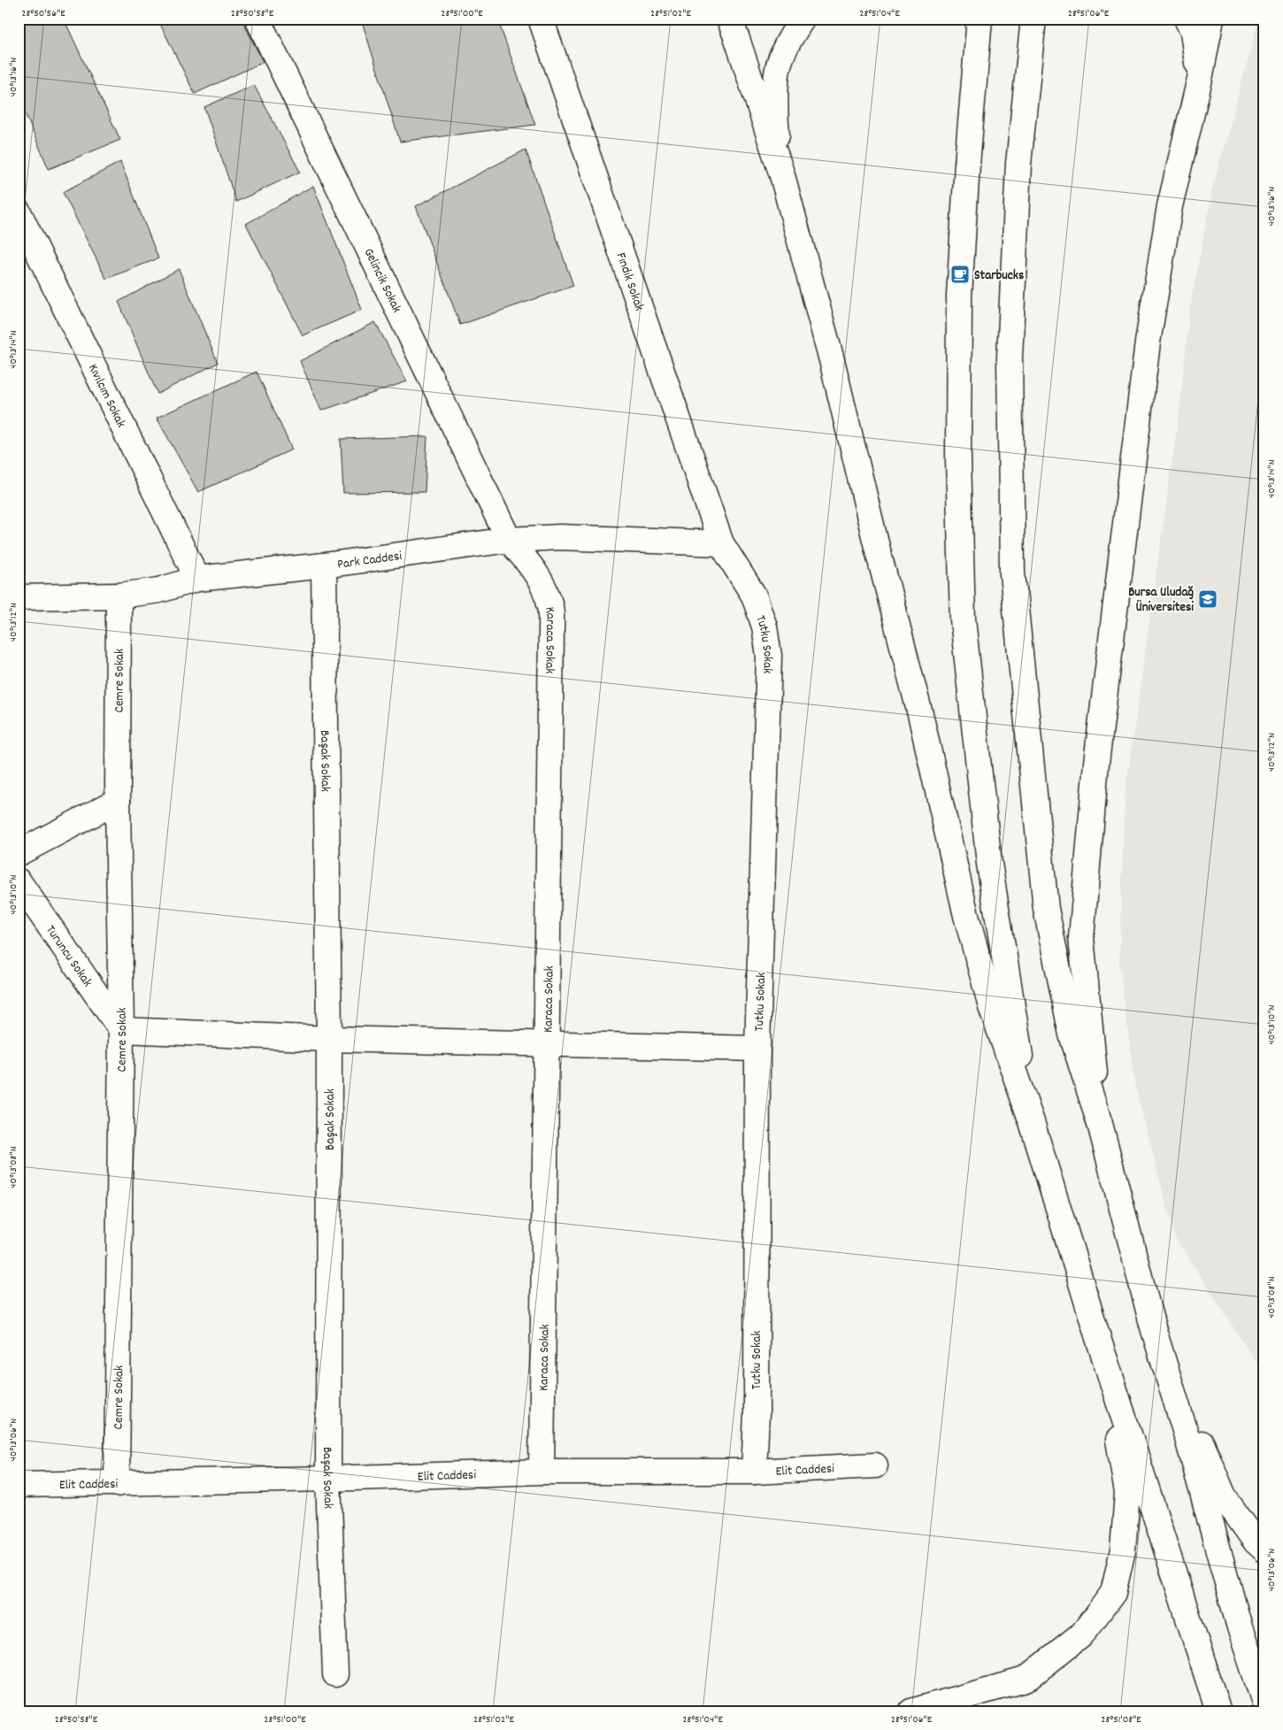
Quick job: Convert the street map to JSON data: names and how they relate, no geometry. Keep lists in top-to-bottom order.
{
  "streets": {
    "main road": [
      "Gelincik Sokak",
      "Fındık Sokak",
      "Kıvılcım Sokak",
      "Park Caddesi",
      "Karaca Sokak",
      "Tutku Sokak",
      "Cemre Sokak",
      "Başak Sokak",
      "Turuncu Sokak",
      "Elit Caddesi"
    ]
  },
  "crossings": [
    ["Gelincik Sokak", "Park Caddesi"],
    ["Gelincik Sokak", "Karaca Sokak"],
    ["Fındık Sokak", "Park Caddesi"],
    ["Fındık Sokak", "Tutku Sokak"],
    ["Kıvılcım Sokak", "Park Caddesi"],
    ["Park Caddesi", "Karaca Sokak"],
    ["Park Caddesi", "Tutku Sokak"],
    ["Park Caddesi", "Cemre Sokak"],
    ["Park Caddesi", "Başak Sokak"],
    ["Karaca Sokak", "Elit Caddesi"],
    ["Tutku Sokak", "Elit Caddesi"],
    ["Cemre Sokak", "Turuncu Sokak"],
    ["Cemre Sokak", "Elit Caddesi"],
    ["Başak Sokak", "Elit Caddesi"]
  ],
  "places": {
    "cafe": ["Starbucks"],
    "school or university": ["Bursa Uludağ Üniversitesi"]
  },
  "coordinates": [
    "28°50'56\"E",
    "28°50'58\"E",
    "28°51'00\"E",
    "28°51'02\"E",
    "28°51'04\"E",
    "28°51'06\"E",
    "40°13'16\"N",
    "40°13'14\"N",
    "40°13'12\"N",
    "40°13'10\"N",
    "40°13'08\"N",
    "40°13'06\"N",
    "28°51'08\"E"
  ]
}
